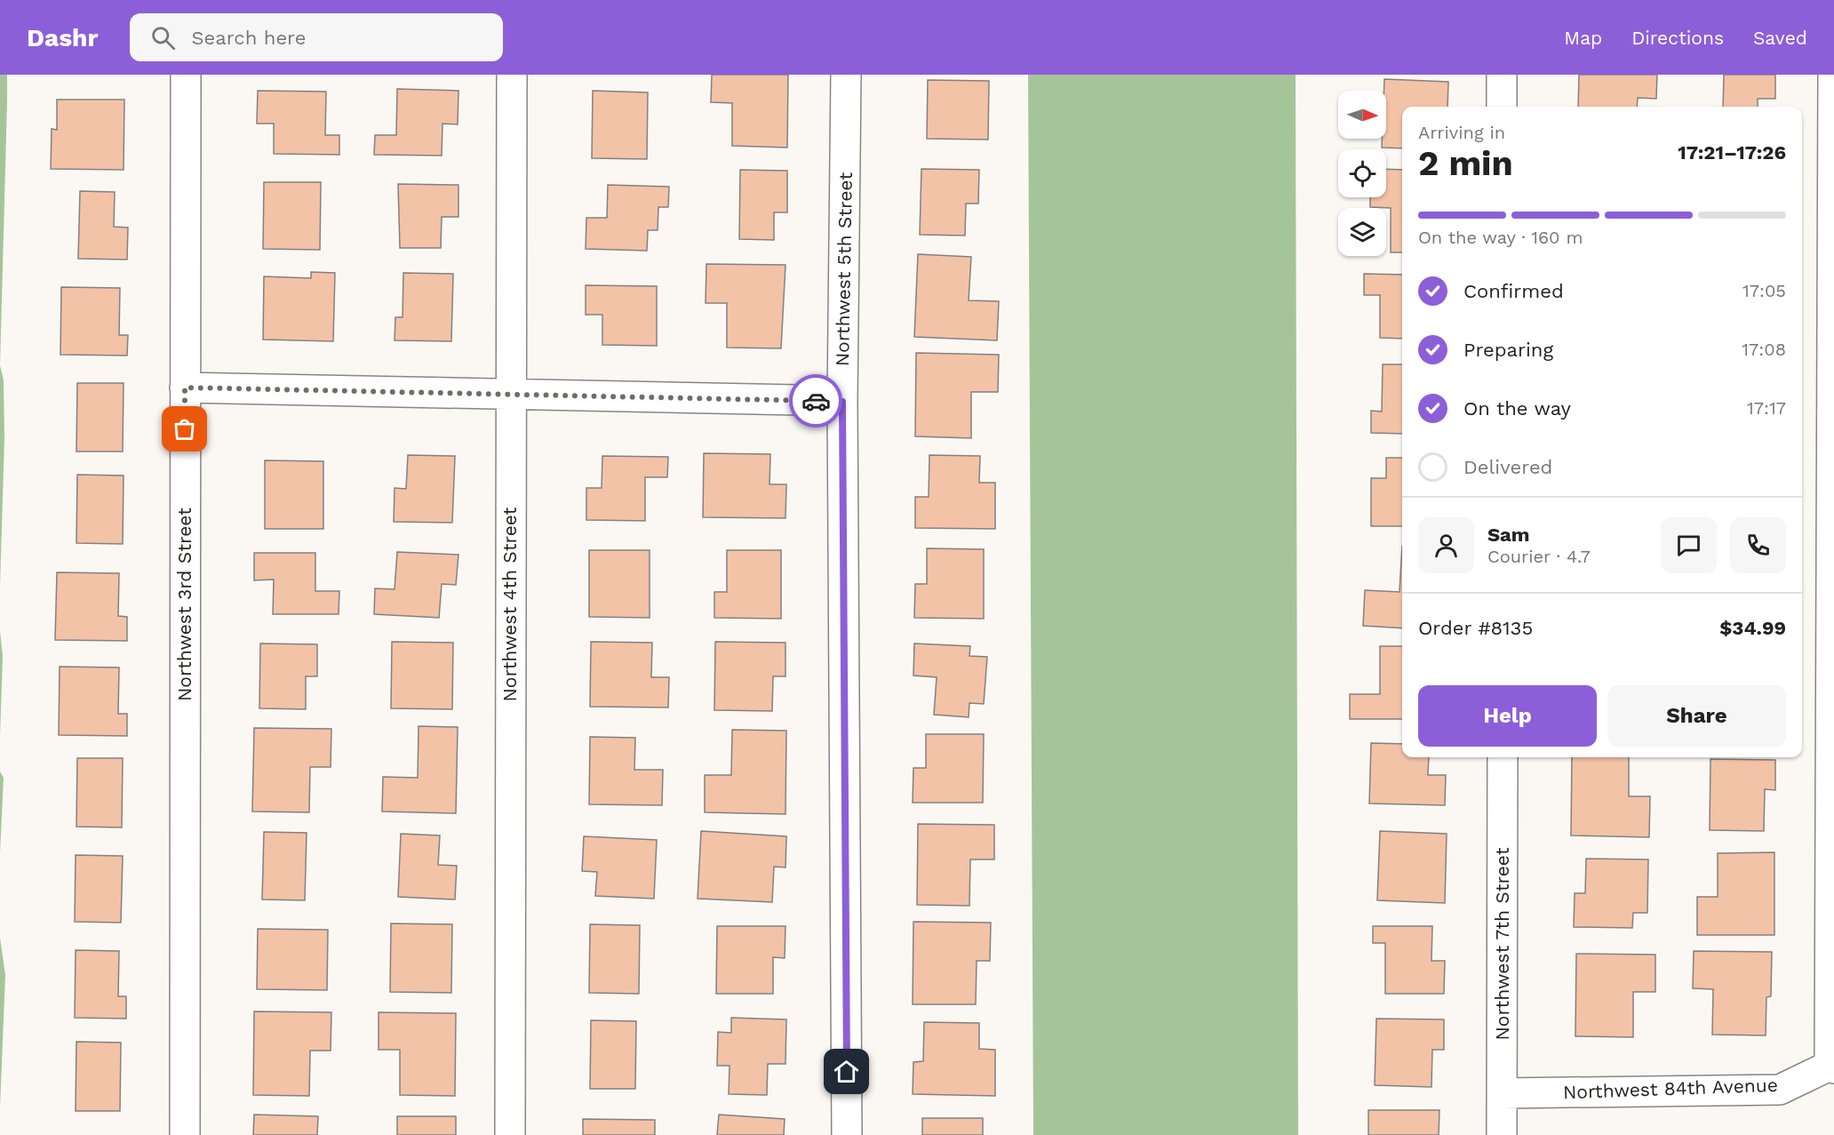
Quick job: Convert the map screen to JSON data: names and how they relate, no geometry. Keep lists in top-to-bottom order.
{
  "streets": {
    "street": [
      "Northwest 5th Street",
      "Northwest 3rd Street",
      "Northwest 4th Street",
      "Northwest 7th Street",
      "Northwest 84th Avenue"
    ]
  },
  "crossings": [
    ["Northwest 7th Street", "Northwest 84th Avenue"]
  ],
  "north": "right",
  "page": {
    "header": "Dashr",
    "search": "Search here",
    "nav": ["Map", "Directions", "Saved"],
    "heading": ["2 min", "Arriving in", "17:21–17:26"],
    "panel": [
      "Sam",
      "Courier · 4.7",
      "Order #8135",
      "$34.99"
    ],
    "bar": "On the way · 160 m",
    "list": [
      ["Confirmed", "17:05"],
      ["Preparing", "17:08"],
      ["On the way", "17:17"],
      "Delivered"
    ],
    "buttons": ["Help", "Share"]
  }
}
